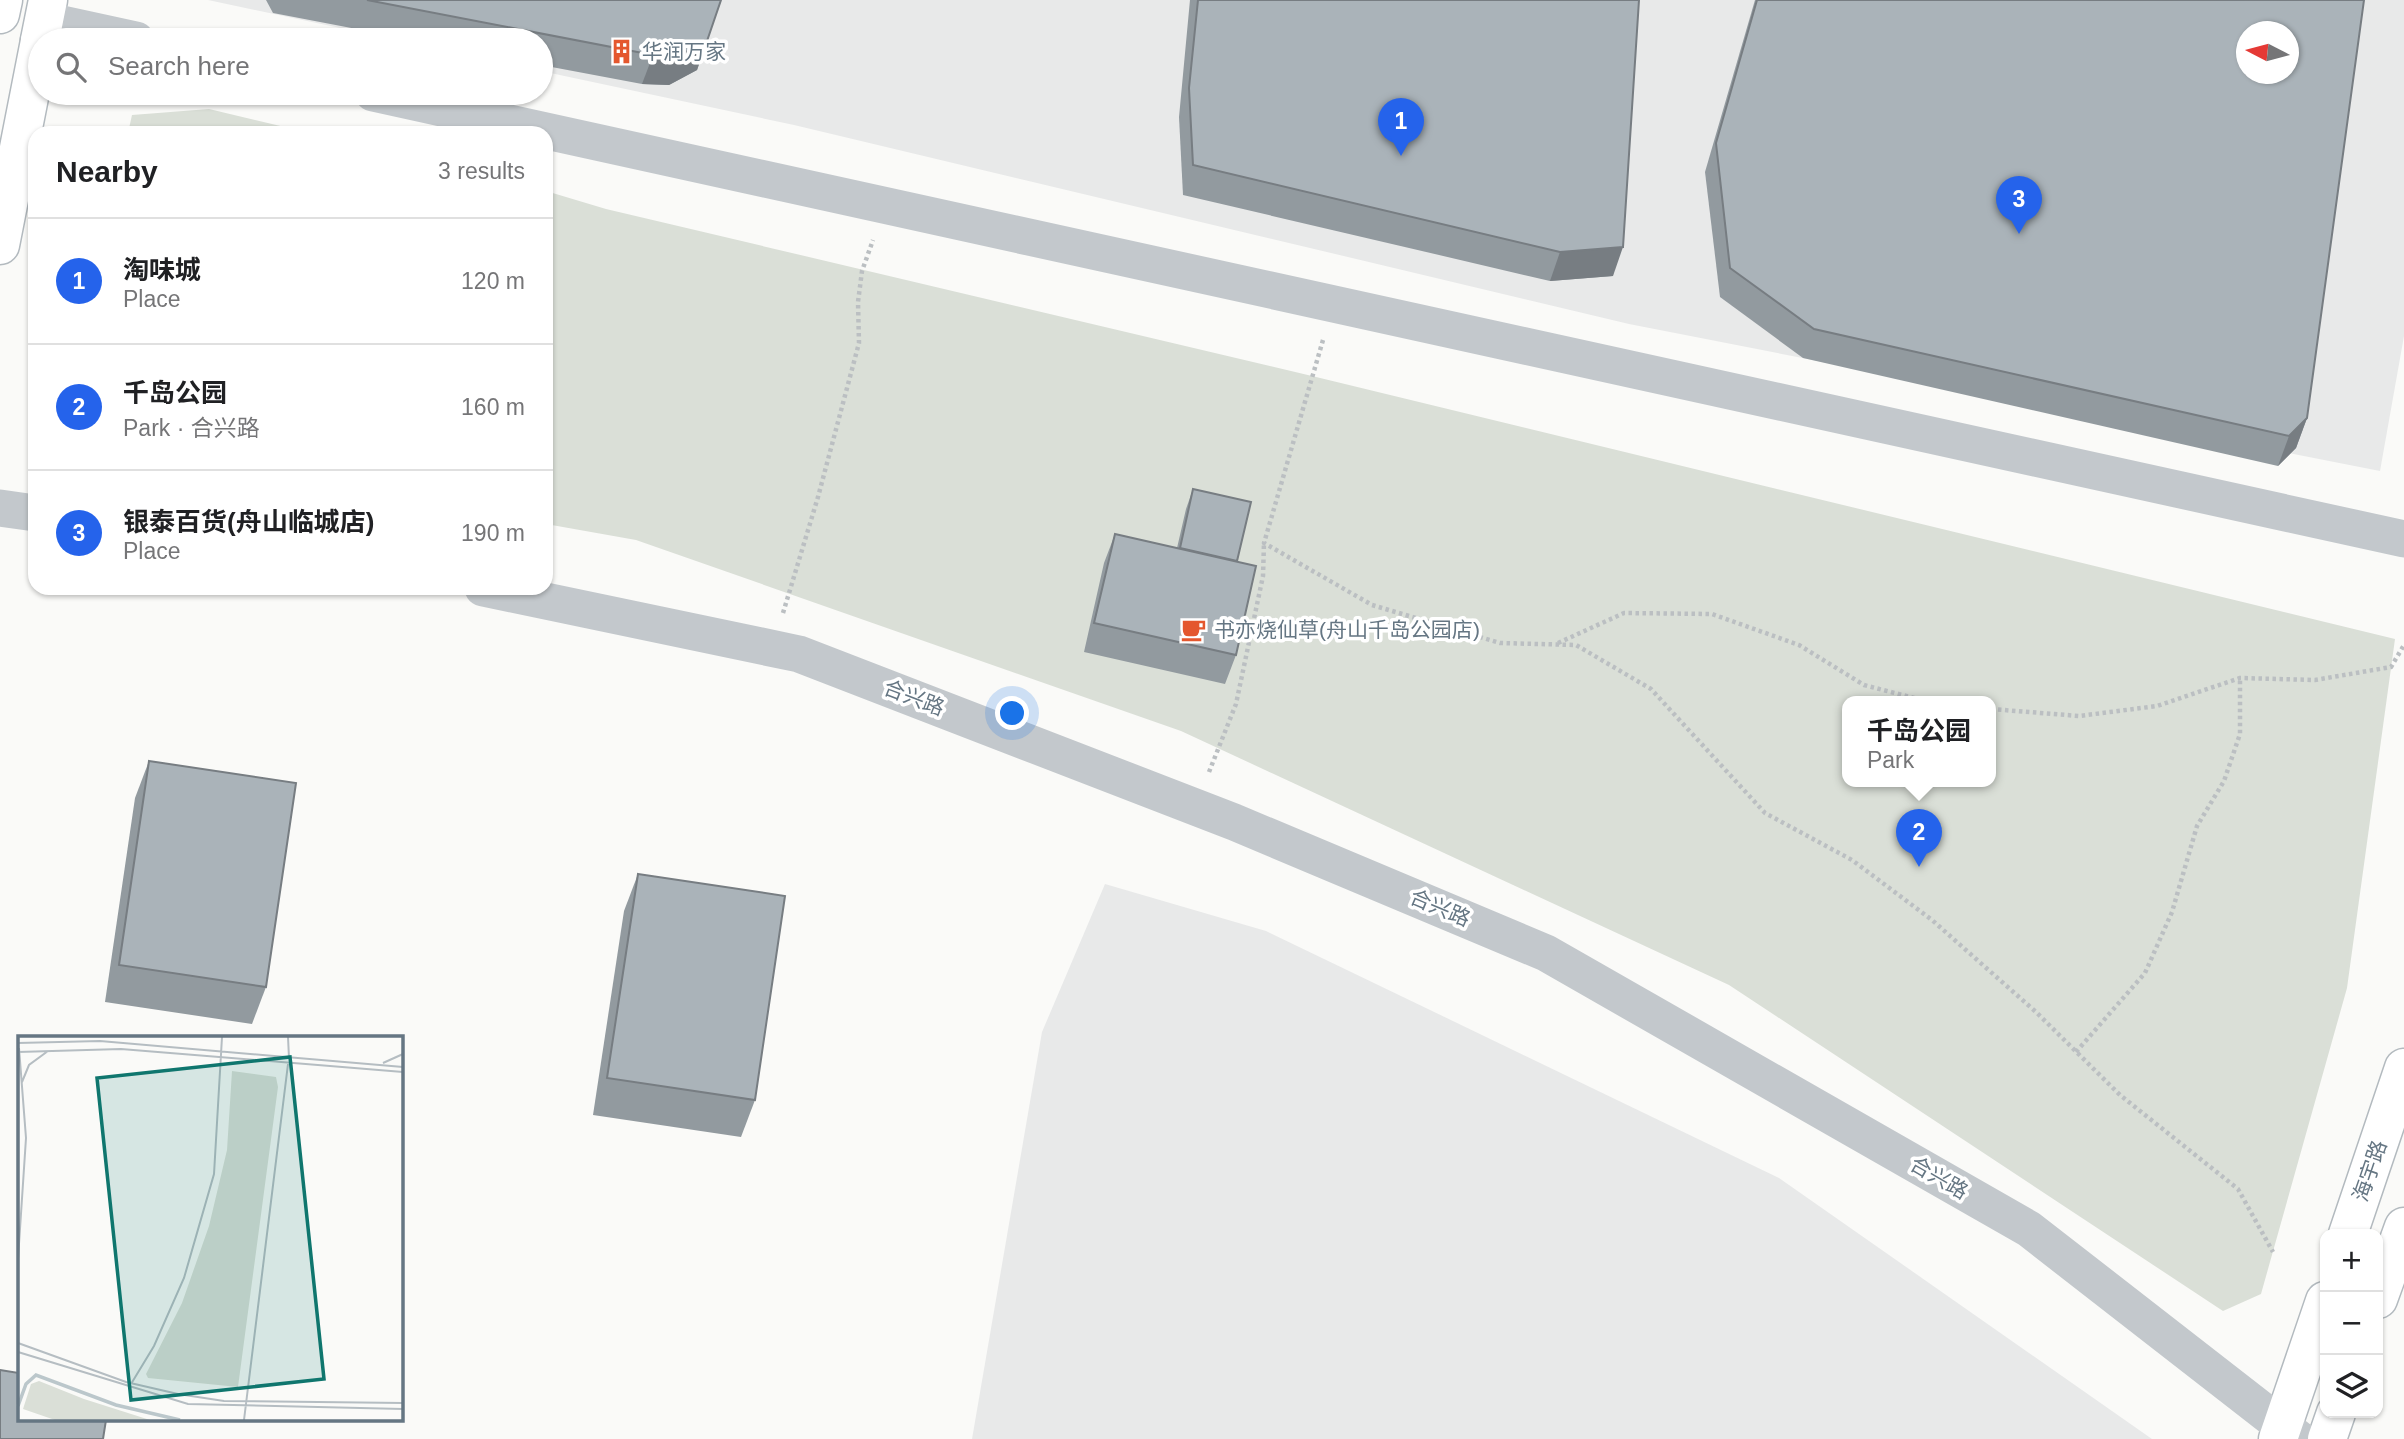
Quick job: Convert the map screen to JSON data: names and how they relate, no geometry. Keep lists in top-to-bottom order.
{
  "streets": {
    "street": ["合兴路", "海宇路"]
  },
  "places": {
    "building": ["华润万家"],
    "cafe": ["书亦烧仙草(舟山千岛公园店)"]
  },
  "north": "left",
  "page": {
    "search": "Search here",
    "pins": ["1", "3", "2"],
    "heading": ["Nearby", "3 results"],
    "list": [
      {
        "mark": "1",
        "name": "淘味城",
        "note": "Place",
        "value": "120 m"
      },
      {
        "mark": "2",
        "name": "千岛公园",
        "note": "Park · 合兴路",
        "value": "160 m"
      },
      {
        "mark": "3",
        "name": "银泰百货(舟山临城店)",
        "note": "Place",
        "value": "190 m"
      }
    ],
    "popup": ["千岛公园", "Park"],
    "map_buttons": ["+", "−"]
  }
}
